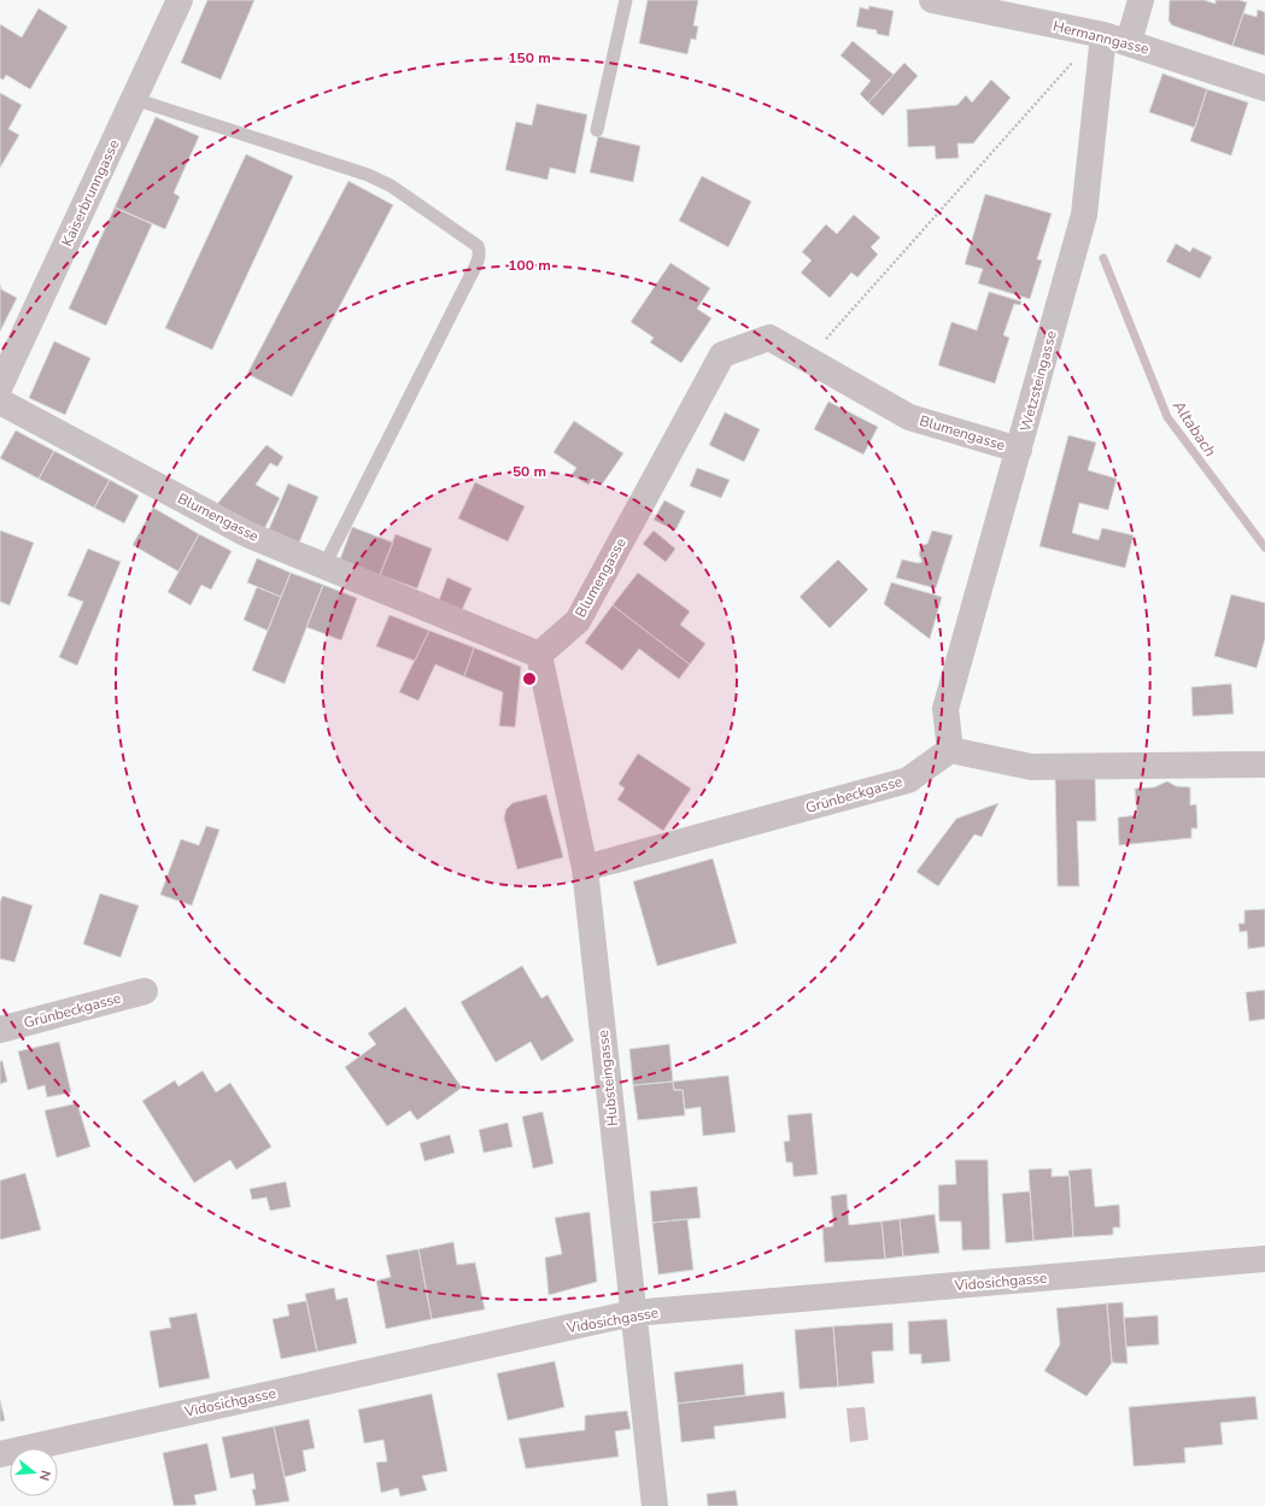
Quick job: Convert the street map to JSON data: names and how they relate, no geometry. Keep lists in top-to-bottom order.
{
  "streets": {
    "street": [
      "Hermanngasse",
      "Kaiserbrunngasse",
      "Wetzsteingasse",
      "Blumengasse",
      "Grünbeckgasse",
      "Hubsteingasse",
      "Vidosichgasse"
    ]
  },
  "crossings": [
    ["Hermanngasse", "Wetzsteingasse"],
    ["Wetzsteingasse", "Blumengasse"],
    ["Wetzsteingasse", "Grünbeckgasse"],
    ["Blumengasse", "Hubsteingasse"],
    ["Grünbeckgasse", "Hubsteingasse"],
    ["Hubsteingasse", "Vidosichgasse"]
  ],
  "water": ["Altabach"],
  "north": "right",
  "rings": ["150 m", "100 m", "50 m"]
}
